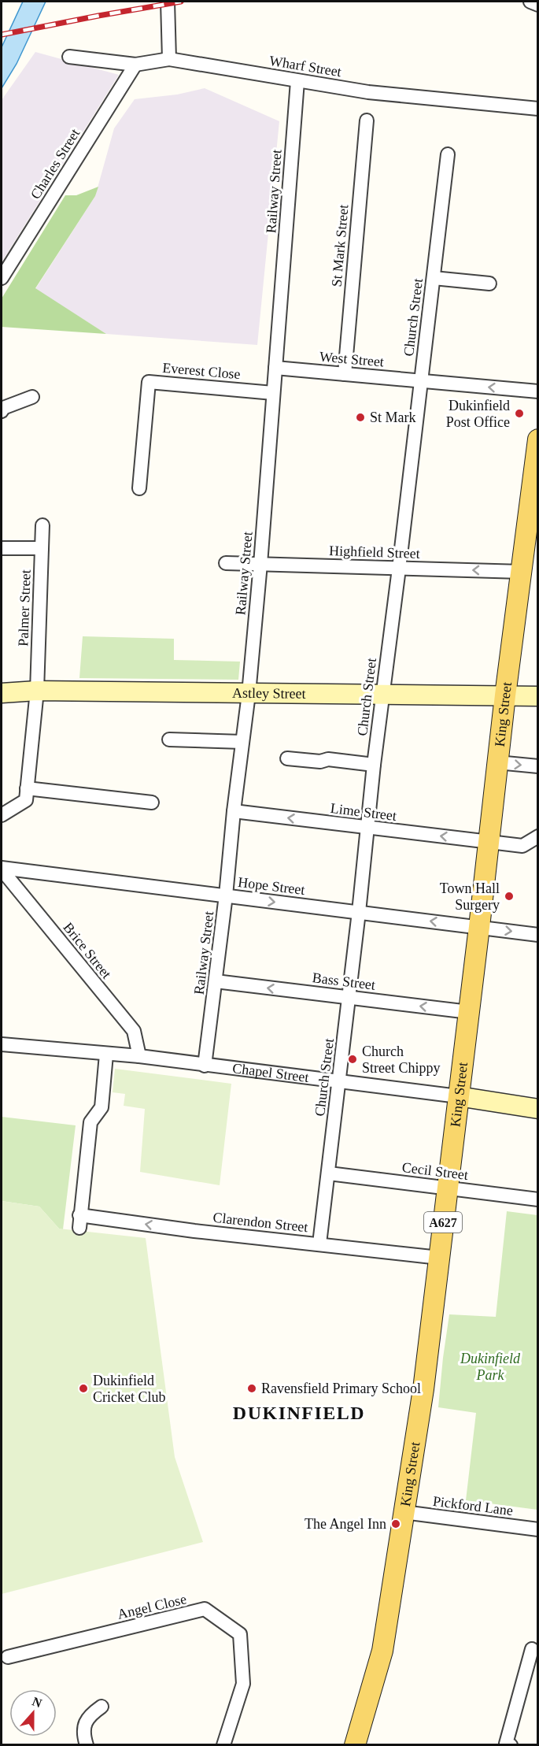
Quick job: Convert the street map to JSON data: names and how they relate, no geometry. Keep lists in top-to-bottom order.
{
  "streets": {
    "main road": [
      "Astley Street",
      "King Street",
      "Chapel Street",
      "A627"
    ],
    "street": [
      "Wharf Street",
      "Charles Street",
      "Railway Street",
      "St Mark Street",
      "Church Street",
      "West Street",
      "Everest Close",
      "Highfield Street",
      "Palmer Street",
      "Lime Street",
      "Hope Street",
      "Brice Street",
      "Bass Street",
      "Cecil Street",
      "Clarendon Street",
      "Pickford Lane",
      "Angel Close"
    ]
  },
  "crossings": [
    ["Wharf Street", "Charles Street"],
    ["Wharf Street", "Railway Street"],
    ["Railway Street", "West Street"],
    ["Railway Street", "Everest Close"],
    ["Railway Street", "Highfield Street"],
    ["Railway Street", "Astley Street"],
    ["Railway Street", "Lime Street"],
    ["Railway Street", "Hope Street"],
    ["Railway Street", "Bass Street"],
    ["Railway Street", "Chapel Street"],
    ["St Mark Street", "West Street"],
    ["Church Street", "West Street"],
    ["Church Street", "Highfield Street"],
    ["Church Street", "Astley Street"],
    ["Church Street", "Lime Street"],
    ["Church Street", "Hope Street"],
    ["Church Street", "Bass Street"],
    ["Church Street", "Chapel Street"],
    ["Church Street", "Cecil Street"],
    ["Church Street", "Clarendon Street"],
    ["Highfield Street", "King Street"],
    ["Palmer Street", "Astley Street"],
    ["Astley Street", "King Street"],
    ["King Street", "Lime Street"],
    ["King Street", "Hope Street"],
    ["King Street", "Bass Street"],
    ["King Street", "Chapel Street"],
    ["King Street", "Cecil Street"],
    ["King Street", "Clarendon Street"],
    ["King Street", "Pickford Lane"],
    ["Hope Street", "Brice Street"],
    ["Brice Street", "Chapel Street"],
    ["Chapel Street", "Clarendon Street"]
  ],
  "one_way": ["Highfield Street", "Bass Street"],
  "districts": ["DUKINFIELD"],
  "parks": ["Dukinfield Park"],
  "places": [
    "Dukinfield Post Office",
    "St Mark",
    "Town Hall Surgery",
    "Church Street Chippy",
    "Dukinfield Cricket Club",
    "Ravensfield Primary School",
    "The Angel Inn"
  ],
  "north": "top"
}
